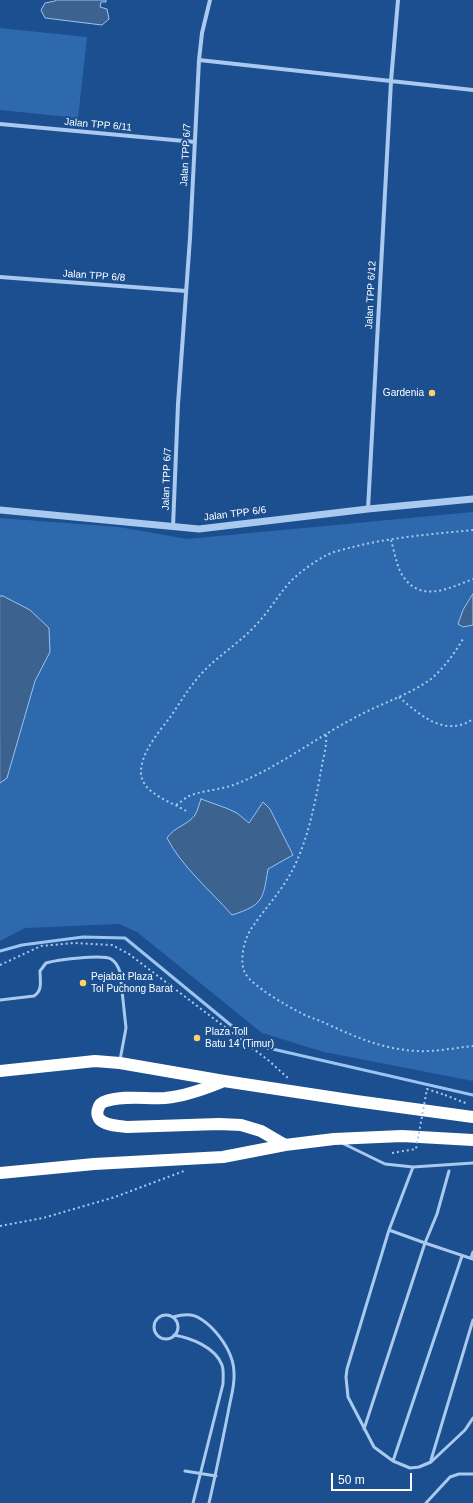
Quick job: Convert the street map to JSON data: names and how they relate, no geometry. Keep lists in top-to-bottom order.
{
  "streets": {
    "street": [
      "Jalan TPP 6/11",
      "Jalan TPP 6/7",
      "Jalan TPP 6/8",
      "Jalan TPP 6/12",
      "Jalan TPP 6/6"
    ]
  },
  "crossings": [
    ["Jalan TPP 6/11", "Jalan TPP 6/7"],
    ["Jalan TPP 6/7", "Jalan TPP 6/8"],
    ["Jalan TPP 6/7", "Jalan TPP 6/6"],
    ["Jalan TPP 6/12", "Jalan TPP 6/6"]
  ],
  "places": ["Gardenia", "Pejabat Plaza Tol Puchong Barat", "Plaza Toll Batu 14 (Timur)"],
  "scale_bar": "50 m"
}
